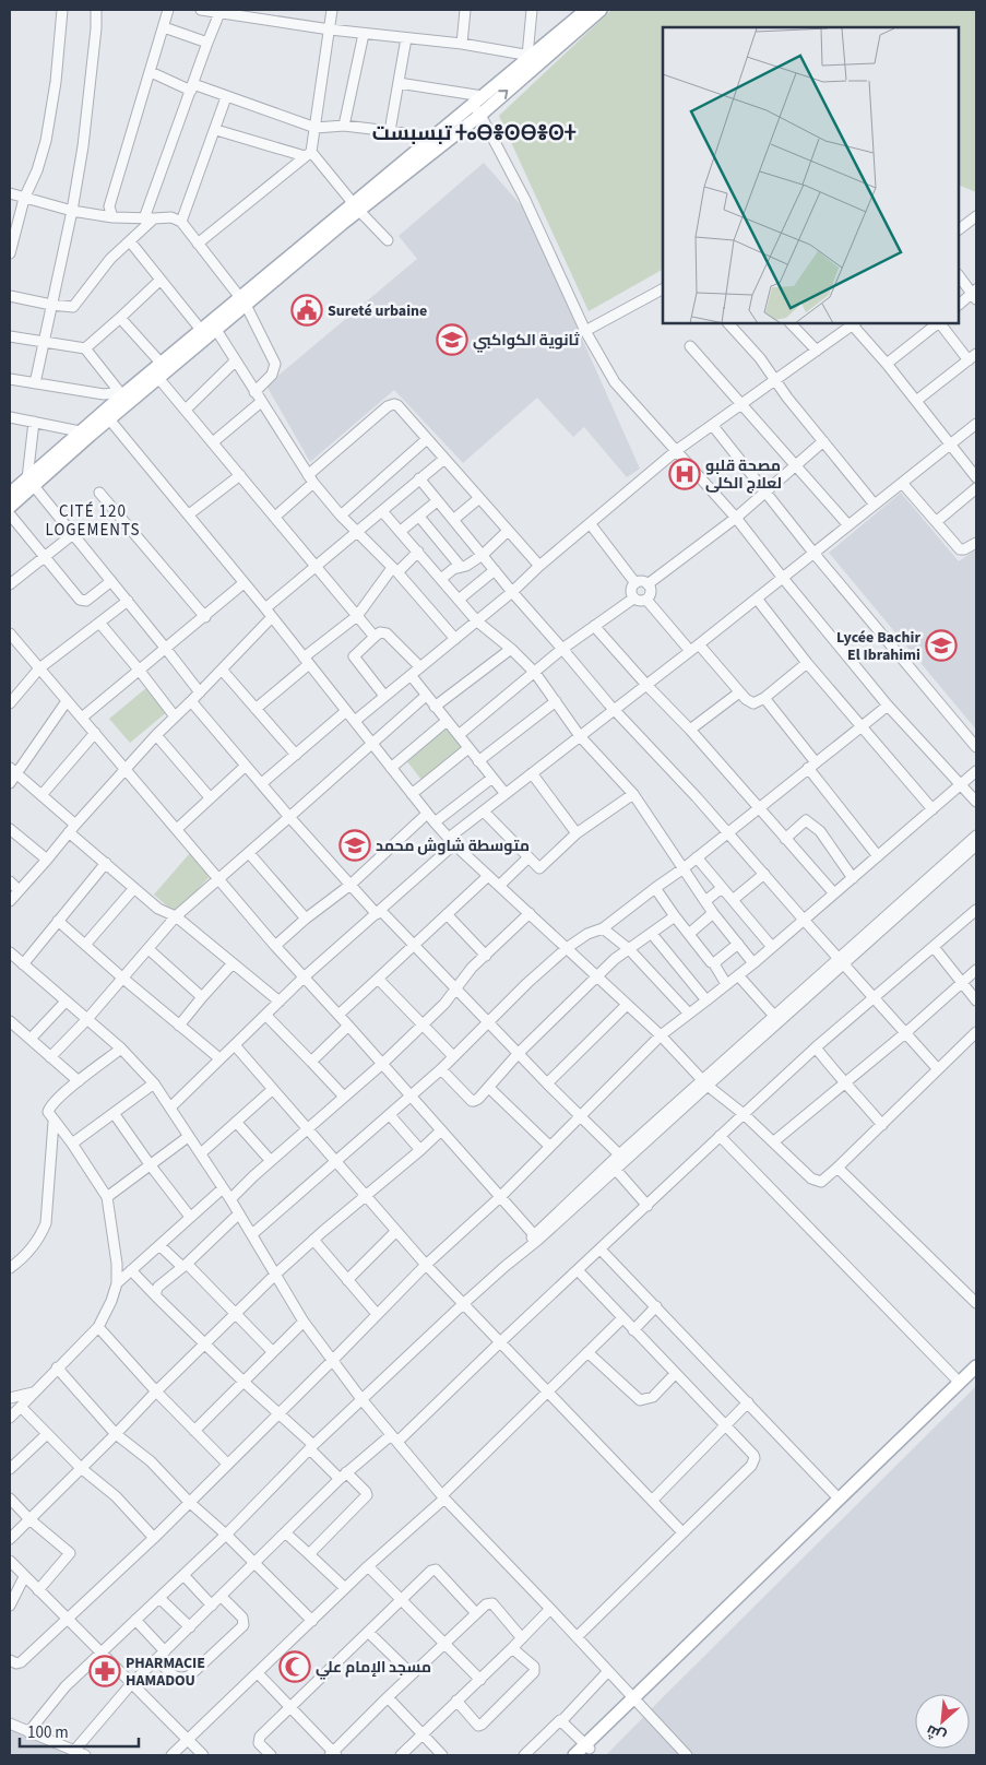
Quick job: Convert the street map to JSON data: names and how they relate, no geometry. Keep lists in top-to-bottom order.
{
  "districts": ["تبسبست ⵜⴰⴱⴻⵙⴱⴻⵙⵜ", "CITÉ 120 LOGEMENTS"],
  "places": {
    "public building": ["Sureté urbaine"],
    "school or university": ["ثانوية الكواكبي", "Lycée Bachir El Ibrahimi", "متوسطة شاوش محمد"],
    "hospital": ["مصحة قلبو لعلاج الكلى"],
    "mosque": ["مسجد الإمام علي"],
    "pharmacy": ["PHARMACIE HAMADOU"]
  },
  "scale_bar": "100 m",
  "north": "bottom left"
}
